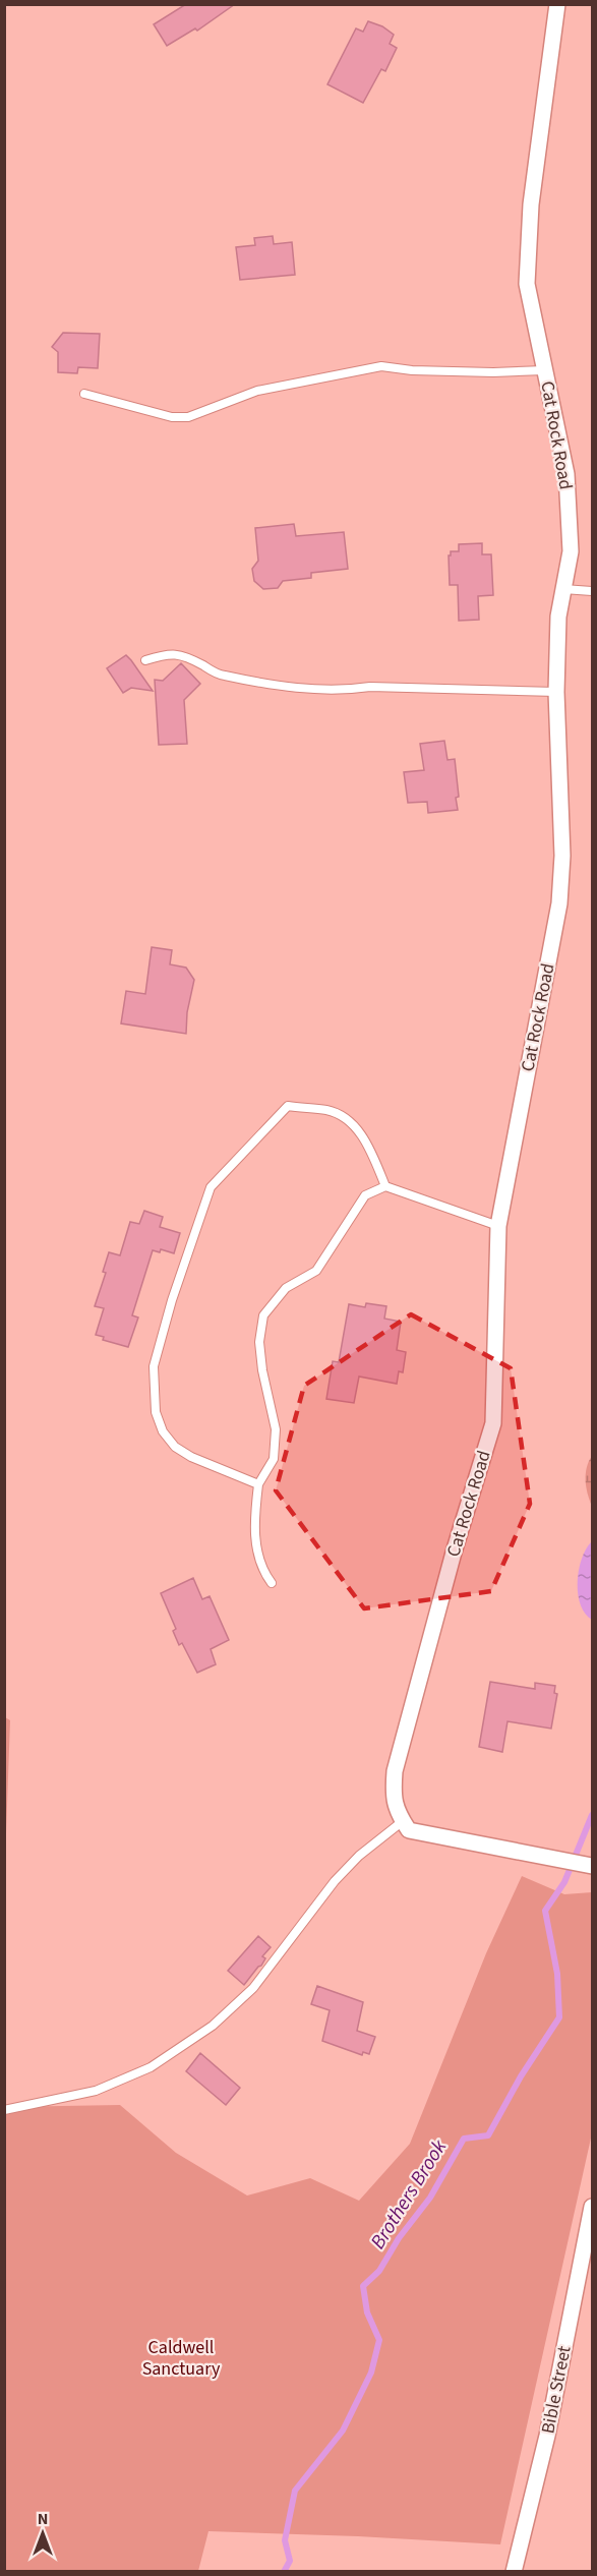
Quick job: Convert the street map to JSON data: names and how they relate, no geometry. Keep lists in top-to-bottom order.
{
  "streets": {
    "street": ["Cat Rock Road", "Bible Street"]
  },
  "water": ["Brothers Brook"],
  "parks": ["Caldwell Sanctuary"],
  "north": "top"
}
